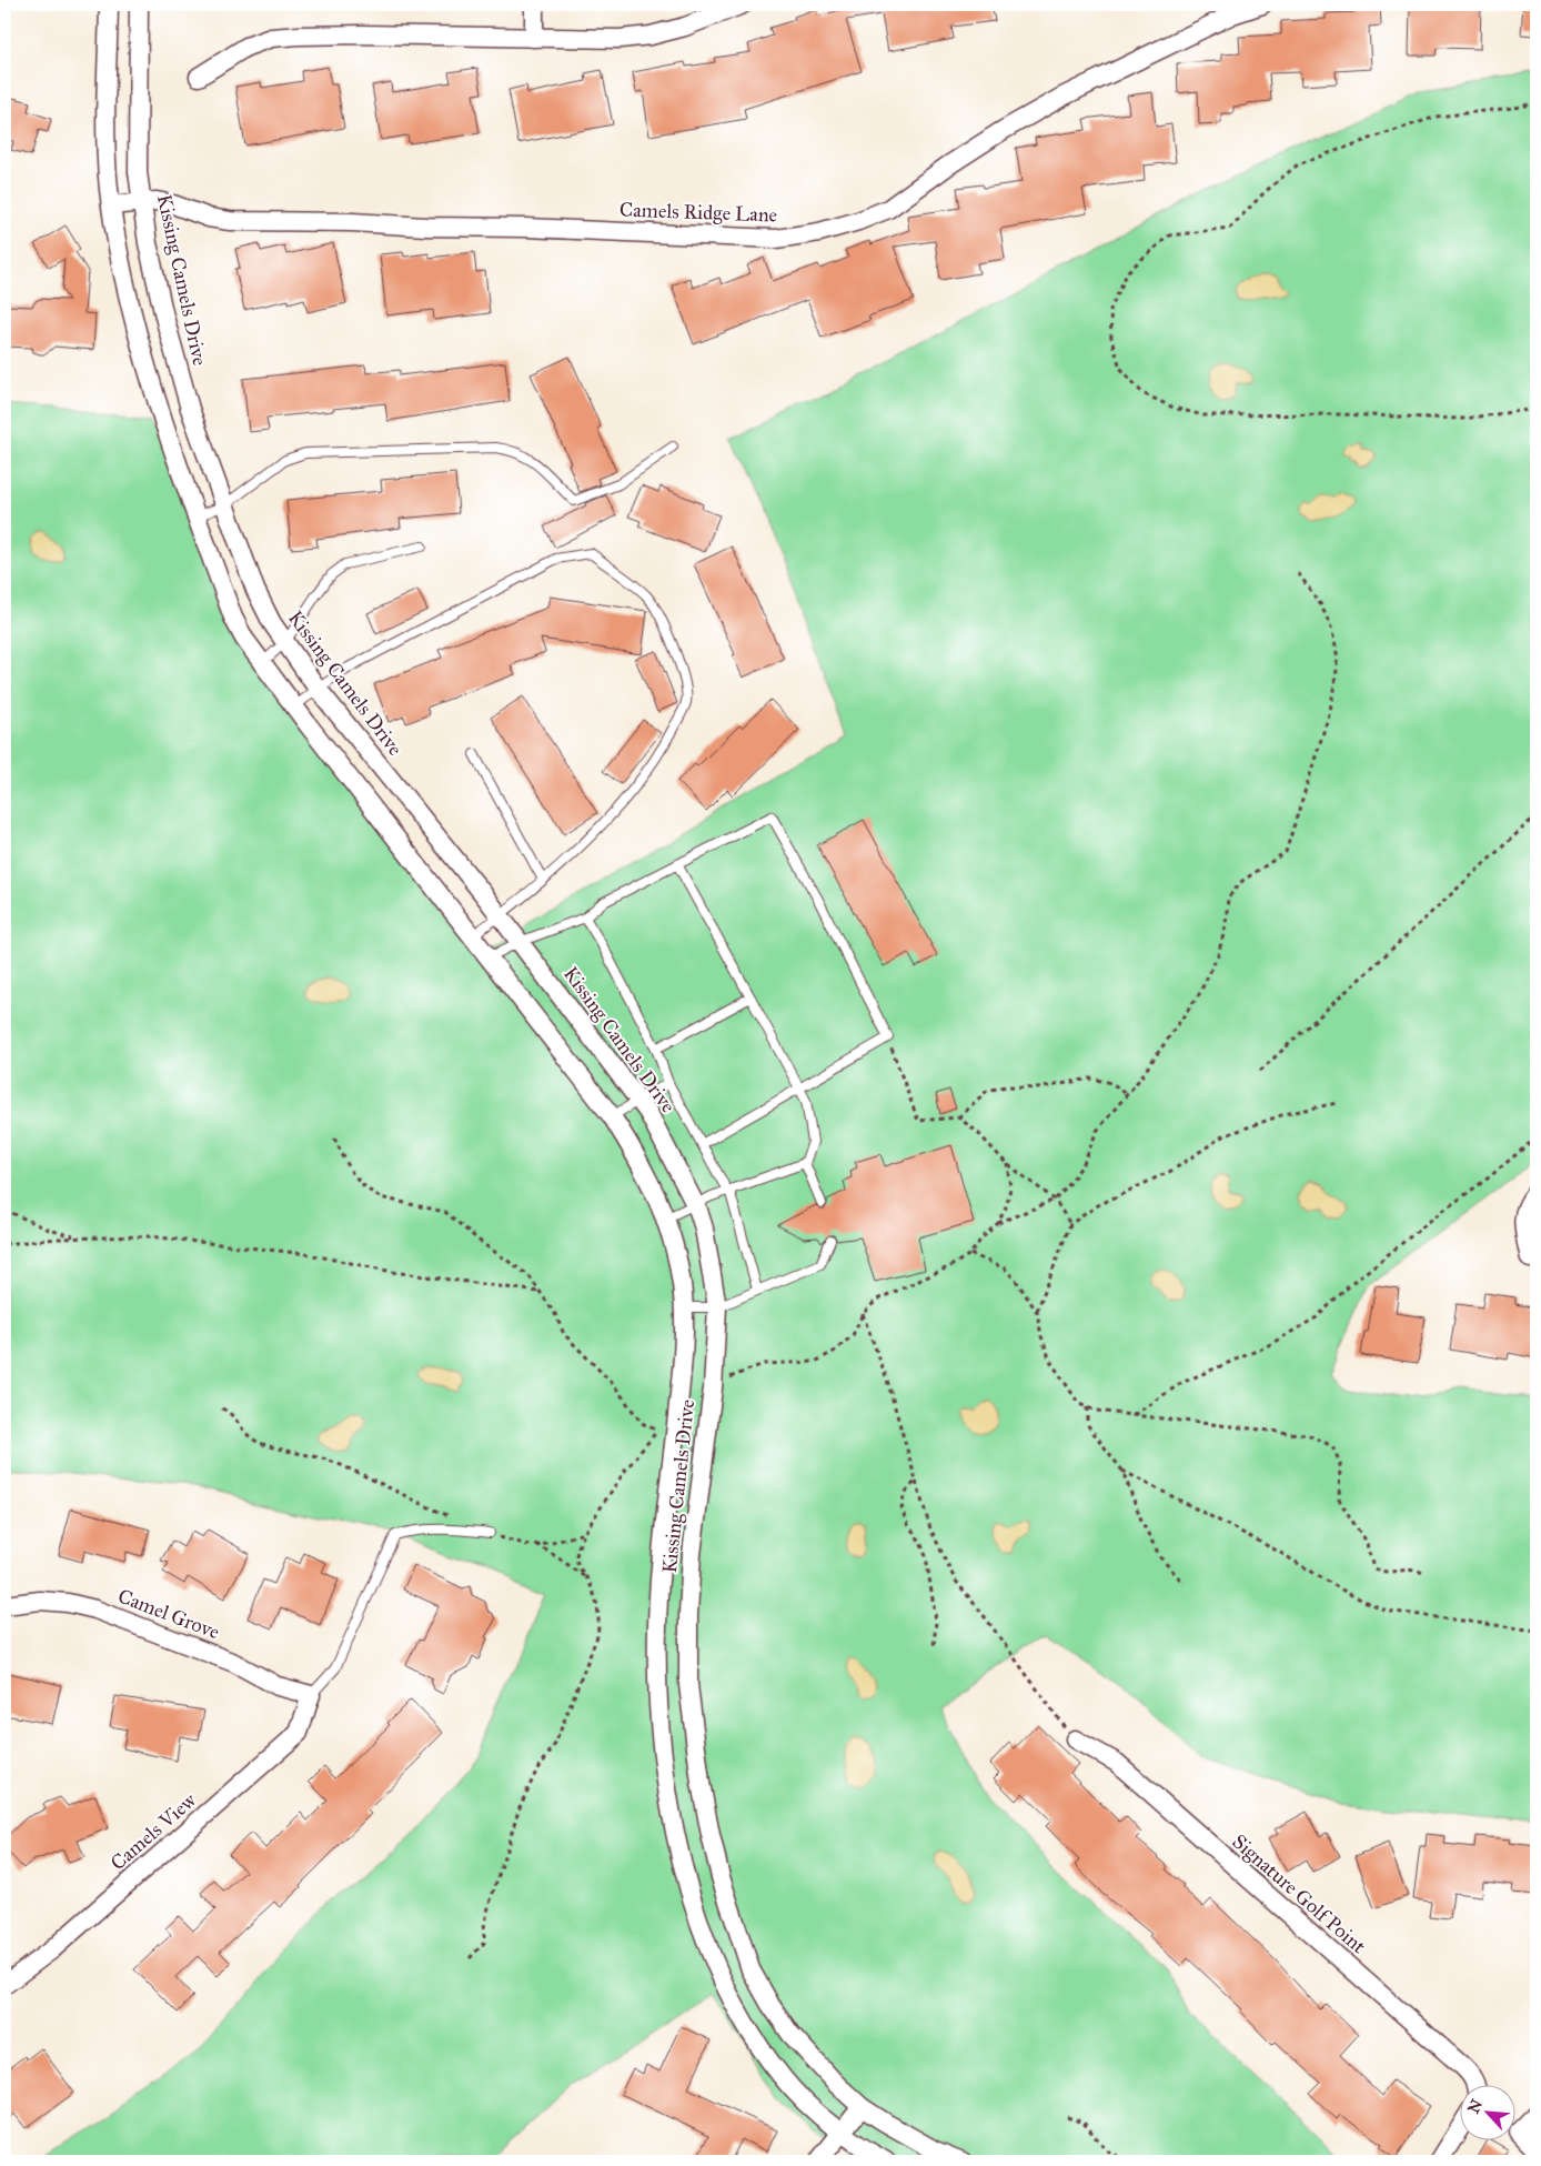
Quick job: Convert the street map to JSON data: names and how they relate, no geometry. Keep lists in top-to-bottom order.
{
  "streets": {
    "street": [
      "Camels Ridge Lane",
      "Kissing Camels Drive",
      "Camel Grove",
      "Camels View",
      "Signature Golf Point"
    ]
  },
  "crossings": [
    ["Camels Ridge Lane", "Kissing Camels Drive"],
    ["Camel Grove", "Camels View"]
  ],
  "north": "top left"
}
